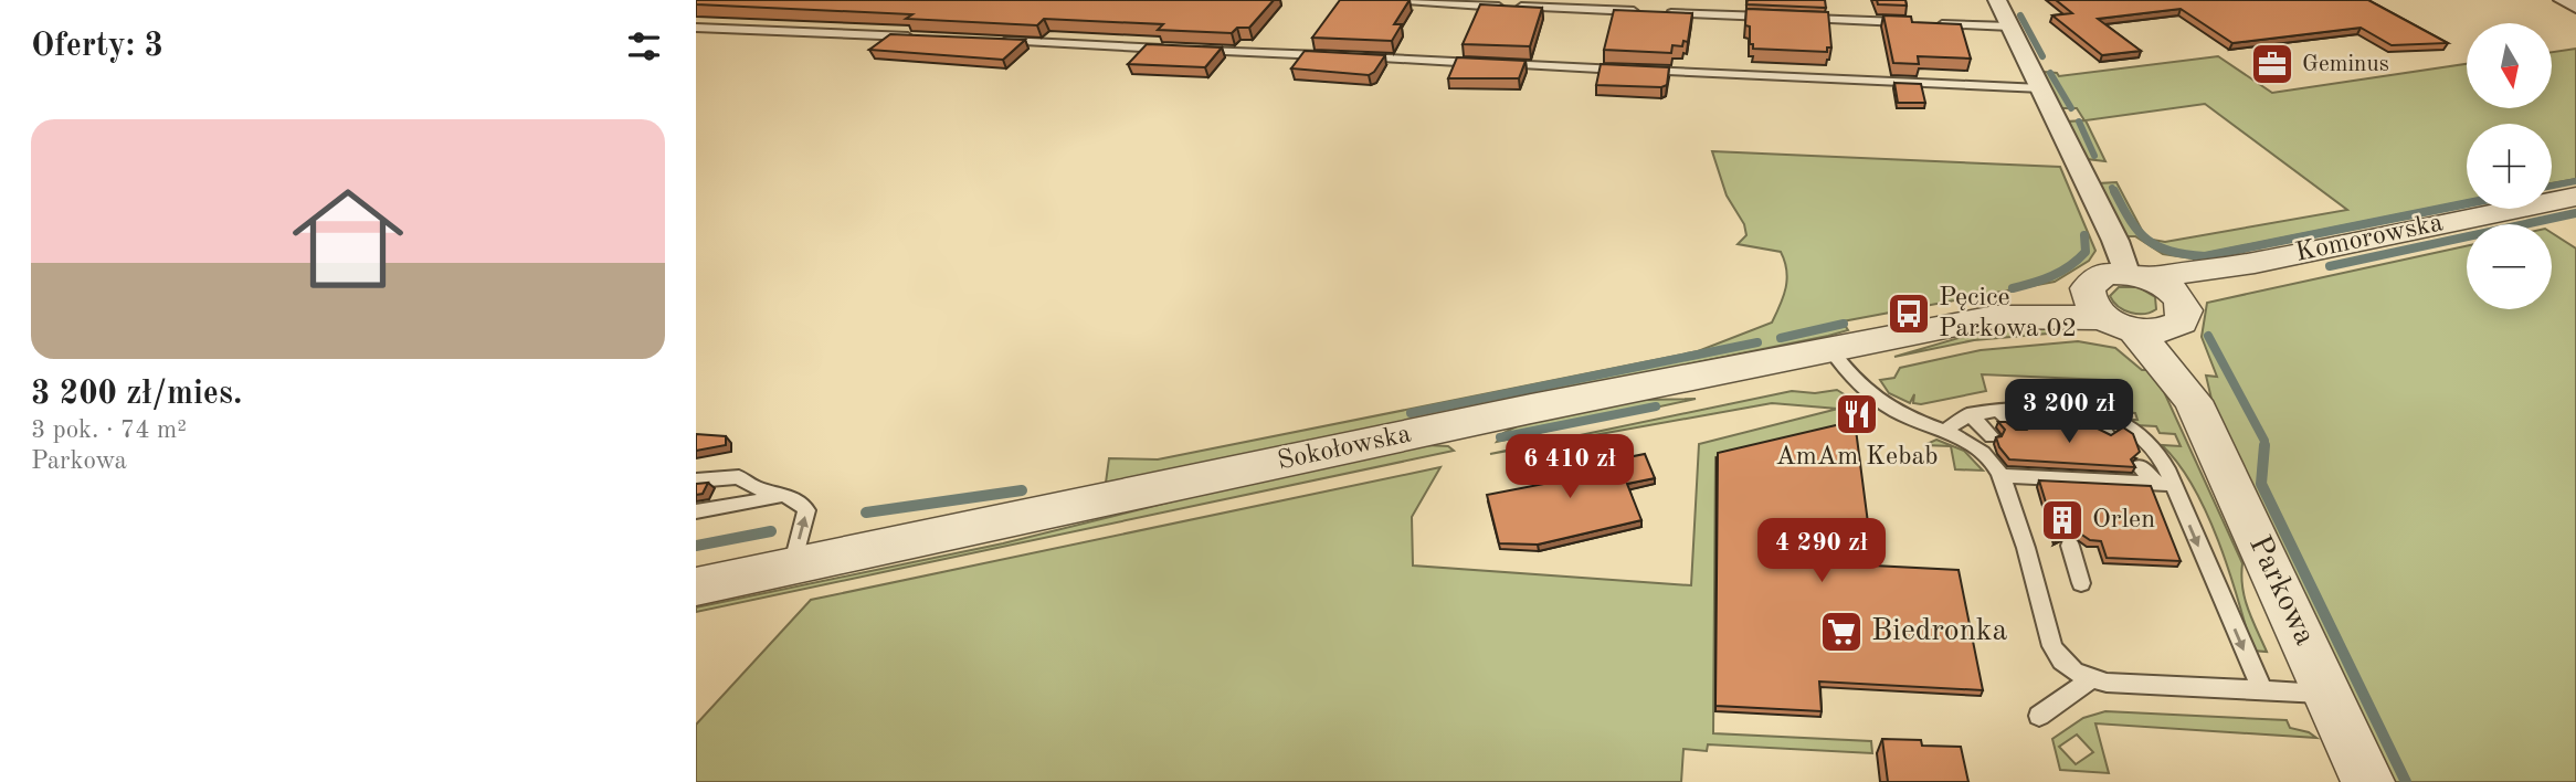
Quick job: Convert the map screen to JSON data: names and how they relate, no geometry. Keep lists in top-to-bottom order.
{
  "streets": {
    "street": ["Komorowska", "Sokołowska", "Parkowa"]
  },
  "crossings": [
    ["Komorowska", "Sokołowska"],
    ["Komorowska", "Parkowa"],
    ["Sokołowska", "Parkowa"]
  ],
  "places": {
    "office": ["Geminus"],
    "bus stop": ["Pęcice Parkowa 02"],
    "restaurant": ["AmAm Kebab"],
    "building": ["Orlen"],
    "supermarket": ["Biedronka"]
  },
  "north": "bottom",
  "page": {
    "heading": "Oferty: 3",
    "map_buttons": ["+", "−"],
    "list": [
      {
        "name": "3 200 zł/mies.",
        "note": "3 pok. · 74 m² · Parkowa"
      }
    ],
    "price": ["3 200 zł", "6 410 zł", "4 290 zł"]
  }
}
